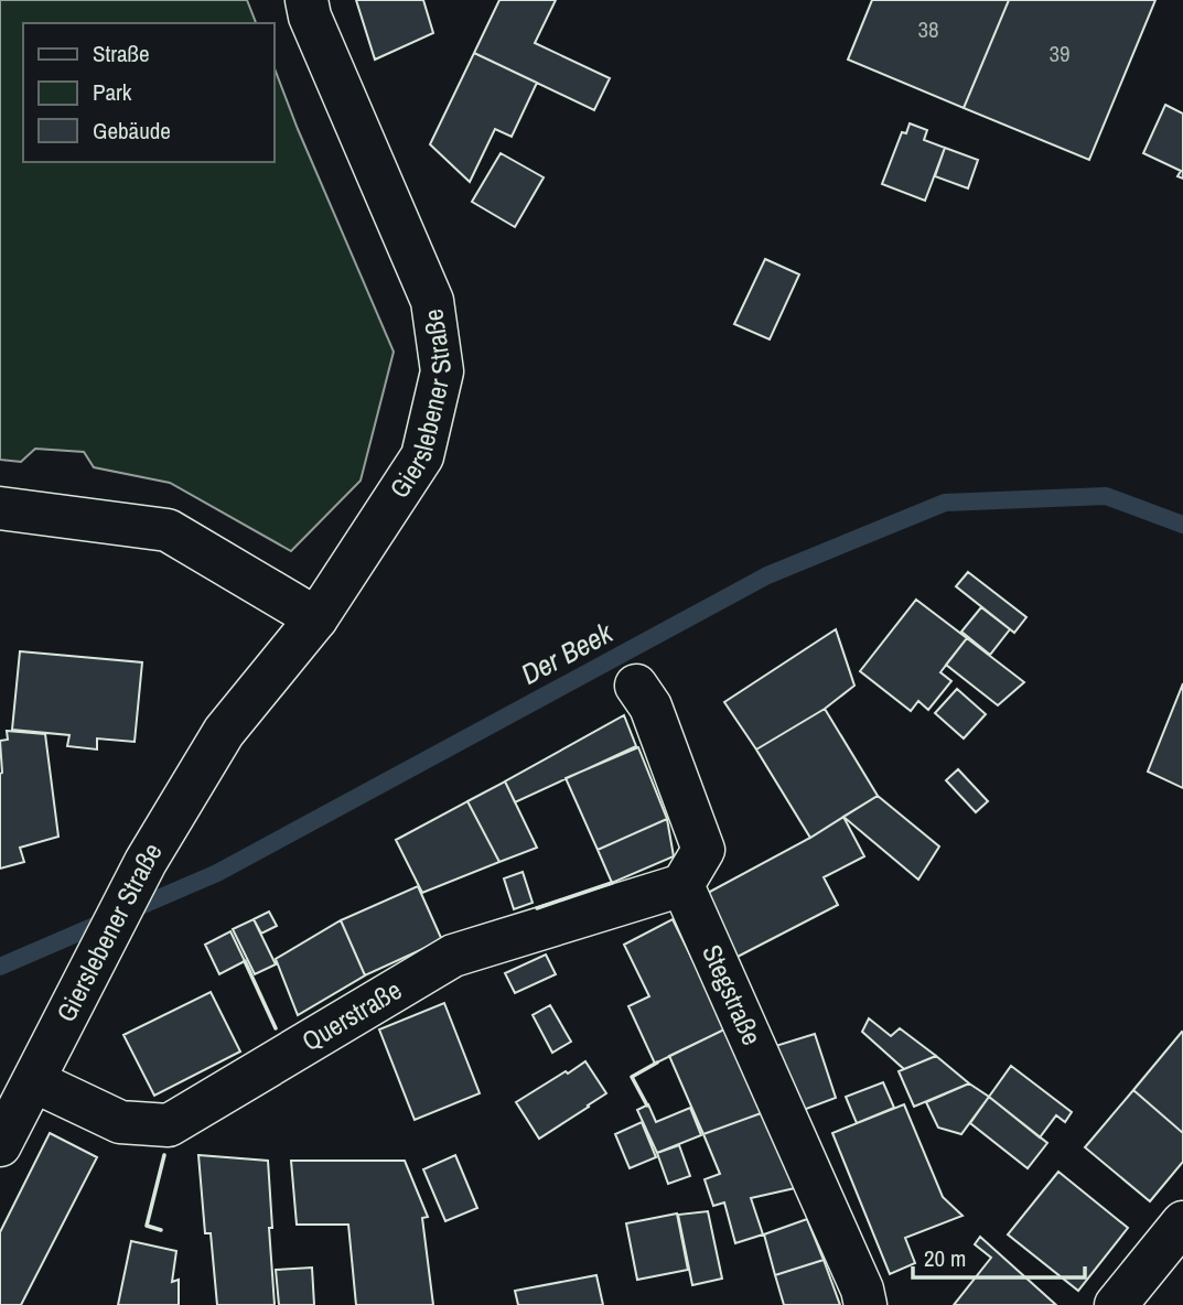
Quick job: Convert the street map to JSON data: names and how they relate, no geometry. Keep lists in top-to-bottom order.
{
  "streets": {
    "street": ["Gierslebener Straße", "Stegstraße", "Querstraße"]
  },
  "crossings": [
    ["Gierslebener Straße", "Querstraße"],
    ["Stegstraße", "Querstraße"]
  ],
  "water": ["Der Beek"],
  "house_numbers": ["38", "39"],
  "legend": ["Straße", "Park", "Gebäude"],
  "scale_bar": "20 m"
}
